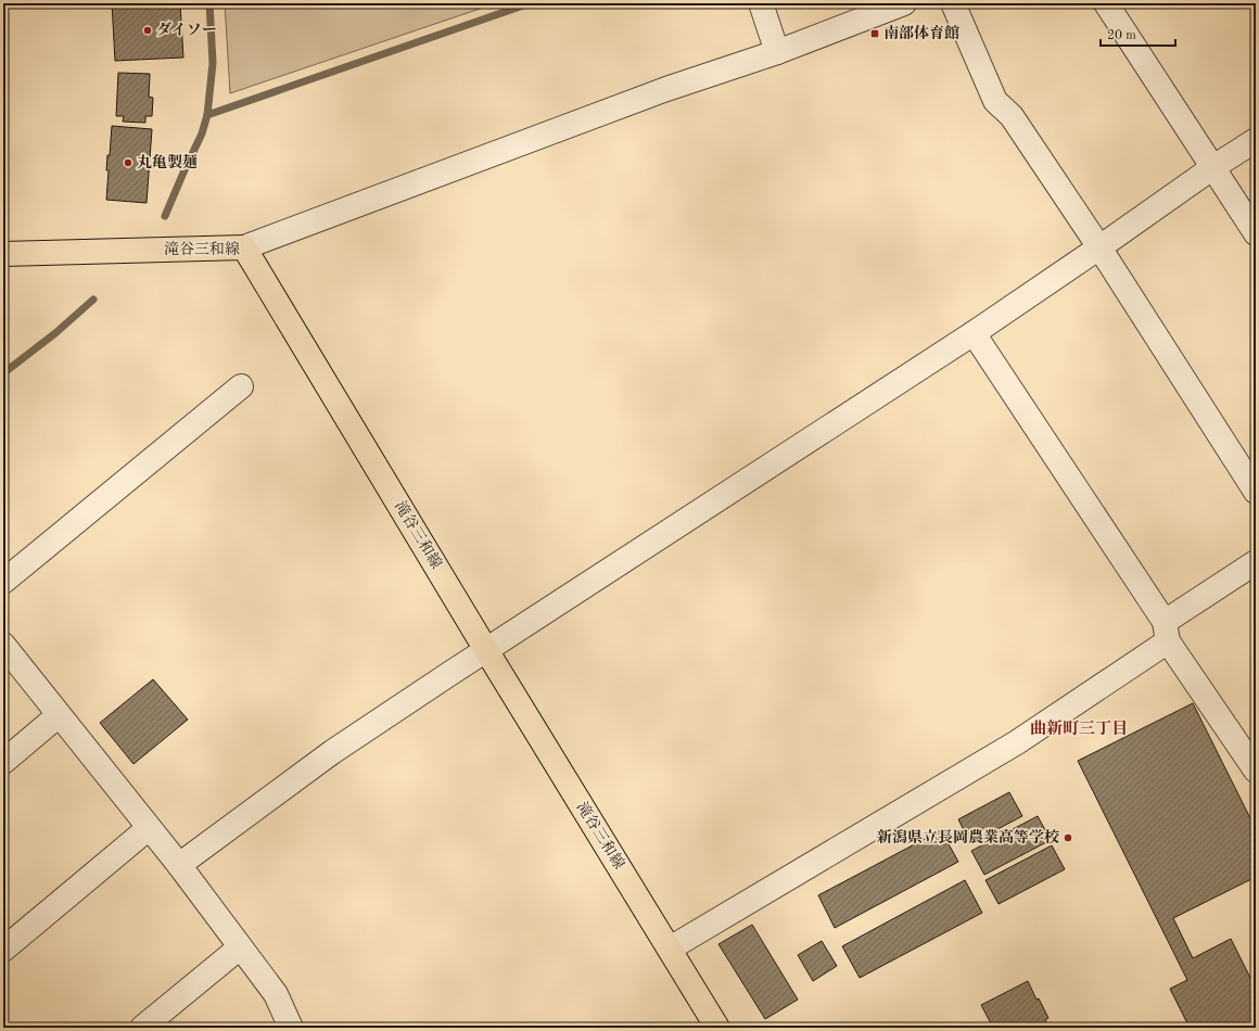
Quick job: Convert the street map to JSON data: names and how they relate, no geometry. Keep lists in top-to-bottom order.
{
  "streets": {
    "main road": ["滝谷三和線"]
  },
  "districts": ["曲新町三丁目"],
  "places": {
    "other": ["ダイソー", "丸亀製麺", "新潟県立長岡農業高等学校"],
    "transit": ["南部体育館"]
  },
  "scale_bar": "20 m"
}
